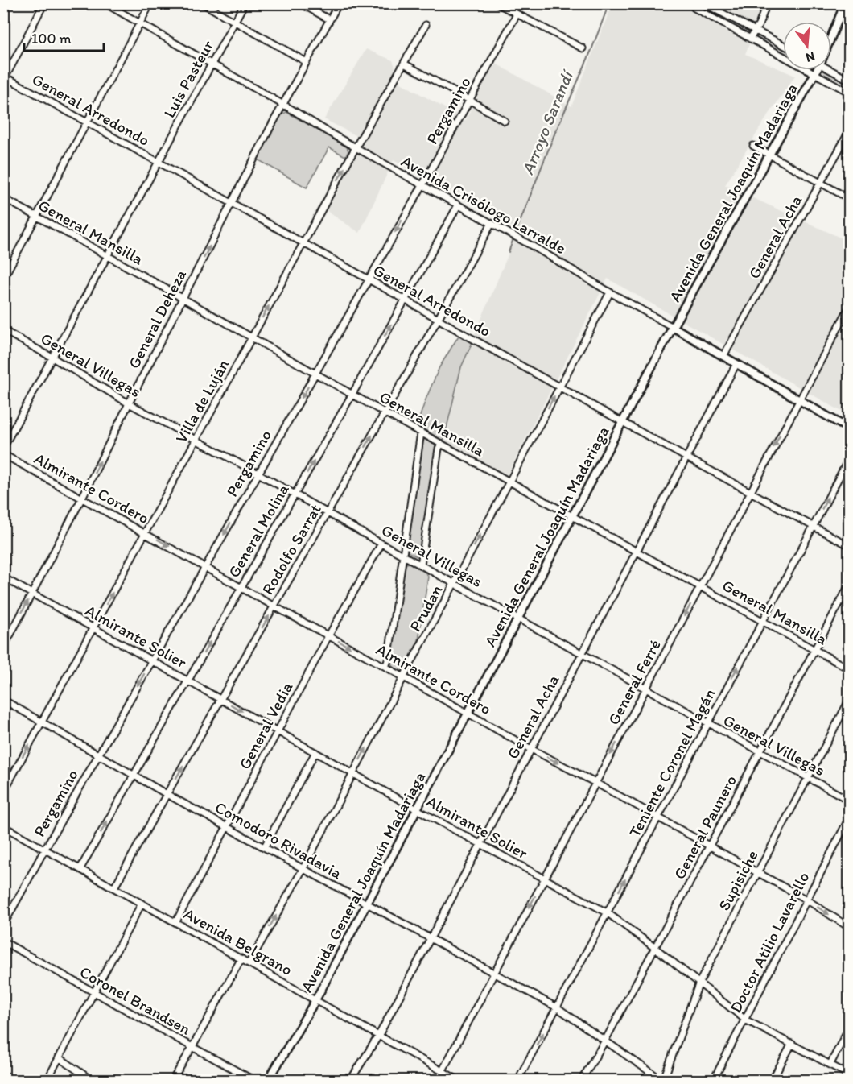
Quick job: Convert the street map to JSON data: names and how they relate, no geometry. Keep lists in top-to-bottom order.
{
  "streets": {
    "main road": ["Avenida General Joaquín Madariaga", "Avenida Crisólogo Larralde"],
    "street": [
      "Luis Pasteur",
      "General Arredondo",
      "Pergamino",
      "General Mansilla",
      "General Acha",
      "General Deheza",
      "General Villegas",
      "Villa de Luján",
      "Almirante Cordero",
      "General Molina",
      "Rodolfo Sarrat",
      "Prudan",
      "Almirante Solier",
      "General Ferré",
      "General Vedia",
      "Teniente Coronel Magán",
      "General Paunero",
      "Comodoro Rivadavia",
      "Supisiche",
      "Avenida Belgrano",
      "Doctor Atilio Lavarello",
      "Coronel Brandsen"
    ]
  },
  "crossings": [
    ["Luis Pasteur", "General Arredondo"],
    ["Luis Pasteur", "Avenida Crisólogo Larralde"],
    ["Luis Pasteur", "General Mansilla"],
    ["Luis Pasteur", "General Villegas"],
    ["General Arredondo", "Pergamino"],
    ["General Arredondo", "Avenida General Joaquín Madariaga"],
    ["General Arredondo", "General Acha"],
    ["General Arredondo", "General Deheza"],
    ["General Arredondo", "Villa de Luján"],
    ["General Arredondo", "General Molina"],
    ["General Arredondo", "Rodolfo Sarrat"],
    ["General Arredondo", "Prudan"],
    ["General Arredondo", "General Ferré"],
    ["General Arredondo", "Teniente Coronel Magán"],
    ["Pergamino", "Avenida Crisólogo Larralde"],
    ["Pergamino", "General Mansilla"],
    ["Pergamino", "General Villegas"],
    ["Pergamino", "Almirante Cordero"],
    ["Pergamino", "Almirante Solier"],
    ["Pergamino", "Comodoro Rivadavia"],
    ["Pergamino", "Avenida Belgrano"],
    ["Avenida General Joaquín Madariaga", "Avenida Crisólogo Larralde"],
    ["Avenida General Joaquín Madariaga", "General Mansilla"],
    ["Avenida General Joaquín Madariaga", "General Villegas"],
    ["Avenida General Joaquín Madariaga", "Almirante Cordero"],
    ["Avenida General Joaquín Madariaga", "Almirante Solier"],
    ["Avenida General Joaquín Madariaga", "Comodoro Rivadavia"],
    ["Avenida General Joaquín Madariaga", "Avenida Belgrano"],
    ["Avenida Crisólogo Larralde", "General Acha"],
    ["Avenida Crisólogo Larralde", "General Deheza"],
    ["Avenida Crisólogo Larralde", "Villa de Luján"],
    ["Avenida Crisólogo Larralde", "General Molina"],
    ["Avenida Crisólogo Larralde", "Rodolfo Sarrat"],
    ["Avenida Crisólogo Larralde", "Prudan"],
    ["Avenida Crisólogo Larralde", "General Ferré"],
    ["General Mansilla", "General Acha"],
    ["General Mansilla", "General Deheza"],
    ["General Mansilla", "Villa de Luján"],
    ["General Mansilla", "General Molina"],
    ["General Mansilla", "Rodolfo Sarrat"],
    ["General Mansilla", "Prudan"],
    ["General Mansilla", "General Ferré"],
    ["General Mansilla", "Teniente Coronel Magán"],
    ["General Mansilla", "General Paunero"],
    ["General Acha", "General Villegas"],
    ["General Acha", "Almirante Cordero"],
    ["General Acha", "Almirante Solier"],
    ["General Acha", "Comodoro Rivadavia"],
    ["General Acha", "Avenida Belgrano"],
    ["General Deheza", "General Villegas"],
    ["General Deheza", "Almirante Cordero"],
    ["General Deheza", "Almirante Solier"],
    ["General Villegas", "Villa de Luján"],
    ["General Villegas", "General Molina"],
    ["General Villegas", "Rodolfo Sarrat"],
    ["General Villegas", "Prudan"],
    ["General Villegas", "General Ferré"],
    ["General Villegas", "General Vedia"],
    ["General Villegas", "Teniente Coronel Magán"],
    ["General Villegas", "General Paunero"],
    ["General Villegas", "Supisiche"],
    ["Villa de Luján", "Almirante Cordero"],
    ["Villa de Luján", "Almirante Solier"],
    ["Villa de Luján", "Comodoro Rivadavia"],
    ["Almirante Cordero", "General Molina"],
    ["Almirante Cordero", "Rodolfo Sarrat"],
    ["Almirante Cordero", "Prudan"],
    ["Almirante Cordero", "General Ferré"],
    ["Almirante Cordero", "General Vedia"],
    ["Almirante Cordero", "Teniente Coronel Magán"],
    ["Almirante Cordero", "General Paunero"],
    ["Almirante Cordero", "Supisiche"],
    ["Almirante Cordero", "Doctor Atilio Lavarello"],
    ["General Molina", "Almirante Solier"],
    ["General Molina", "Comodoro Rivadavia"],
    ["General Molina", "Avenida Belgrano"],
    ["Rodolfo Sarrat", "Almirante Solier"],
    ["Rodolfo Sarrat", "Comodoro Rivadavia"],
    ["Rodolfo Sarrat", "Avenida Belgrano"],
    ["Prudan", "Almirante Solier"],
    ["Prudan", "Comodoro Rivadavia"],
    ["Prudan", "Avenida Belgrano"],
    ["Almirante Solier", "General Ferré"],
    ["Almirante Solier", "General Vedia"],
    ["Almirante Solier", "Teniente Coronel Magán"],
    ["Almirante Solier", "General Paunero"],
    ["Almirante Solier", "Supisiche"],
    ["Almirante Solier", "Doctor Atilio Lavarello"],
    ["General Ferré", "Comodoro Rivadavia"],
    ["General Ferré", "Avenida Belgrano"],
    ["General Vedia", "Comodoro Rivadavia"],
    ["General Vedia", "Avenida Belgrano"],
    ["Teniente Coronel Magán", "Comodoro Rivadavia"],
    ["General Paunero", "Comodoro Rivadavia"],
    ["Comodoro Rivadavia", "Supisiche"]
  ],
  "one_way": [
    "Pergamino",
    "General Deheza",
    "Villa de Luján",
    "General Molina",
    "Rodolfo Sarrat",
    "Prudan",
    "General Ferré",
    "Teniente Coronel Magán"
  ],
  "water": ["Arroyo Sarandí"],
  "scale_bar": "100 m",
  "north": "bottom"
}
